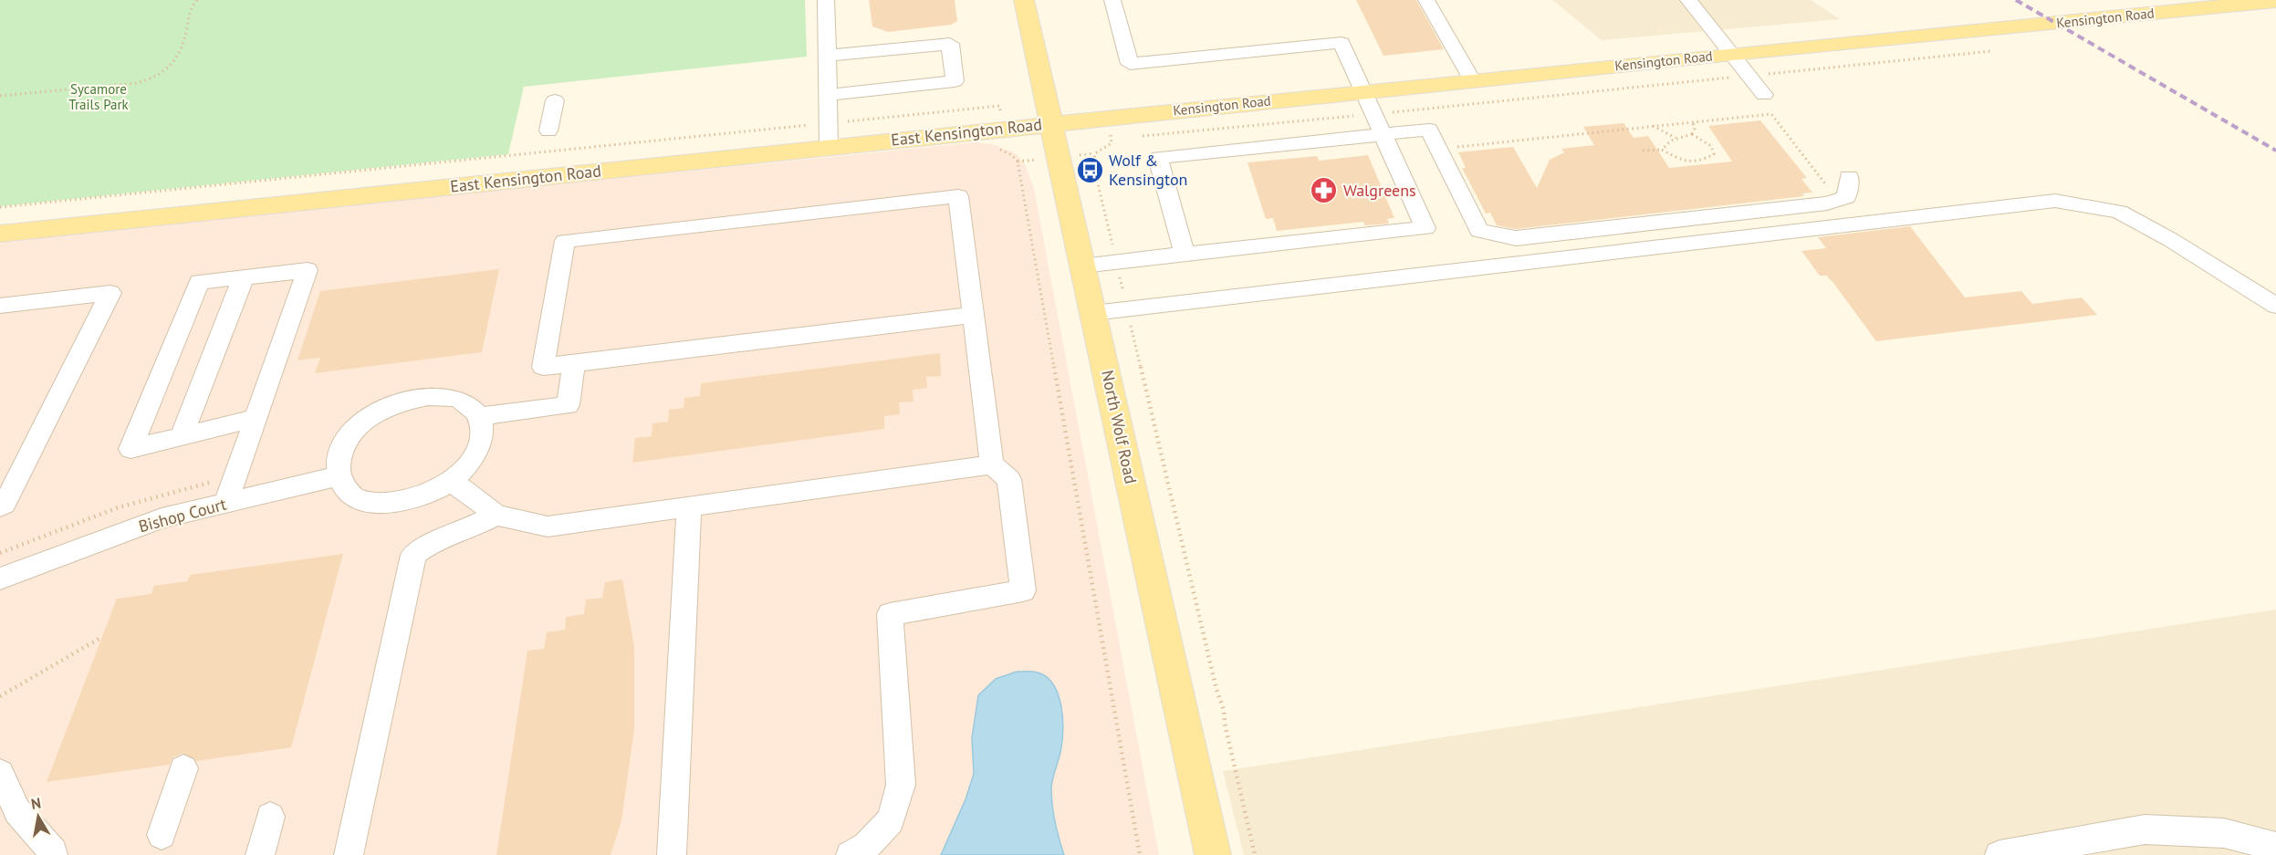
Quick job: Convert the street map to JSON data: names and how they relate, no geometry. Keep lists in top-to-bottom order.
{
  "streets": {
    "main road": ["Kensington Road", "East Kensington Road", "North Wolf Road"],
    "street": ["Bishop Court"]
  },
  "crossings": [
    ["Kensington Road", "East Kensington Road"],
    ["Kensington Road", "North Wolf Road"],
    ["East Kensington Road", "North Wolf Road"]
  ],
  "parks": ["Sycamore Trails Park"],
  "places": {
    "bus stop": ["Wolf & Kensington"],
    "pharmacy": ["Walgreens"]
  },
  "north": "top"
}
